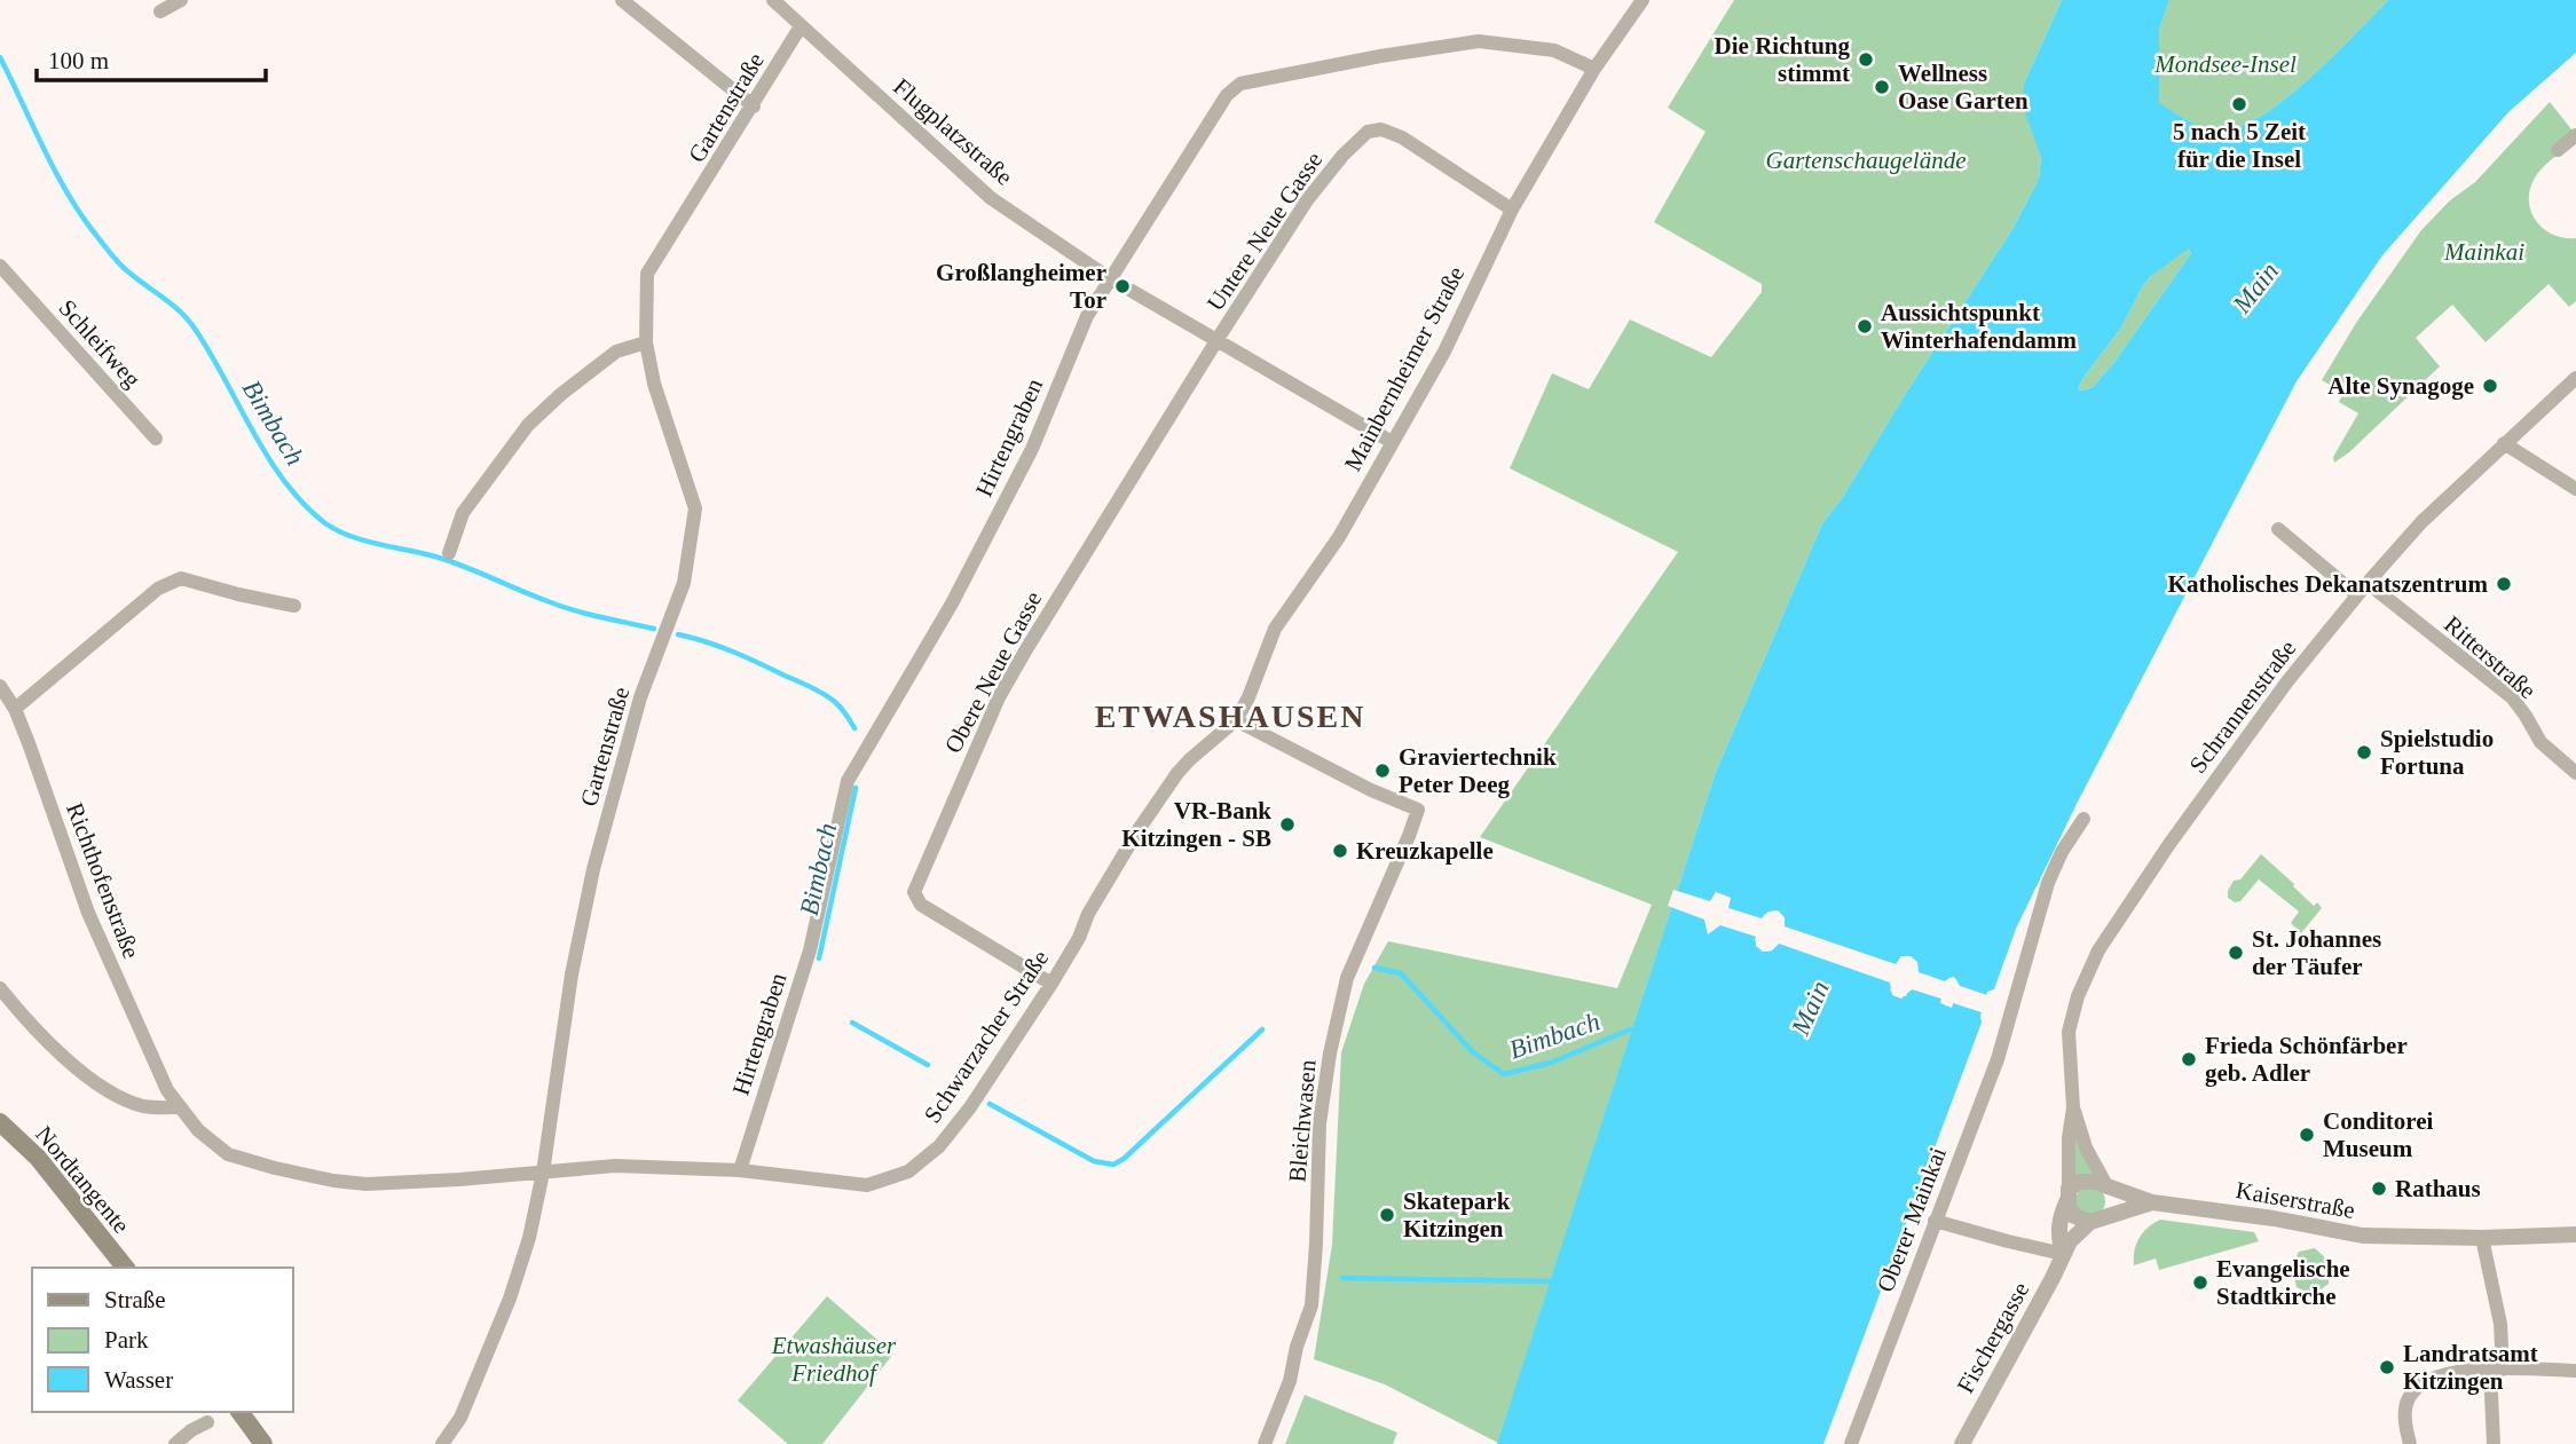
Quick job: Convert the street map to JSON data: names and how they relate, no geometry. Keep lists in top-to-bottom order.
{
  "streets": {
    "main road": ["Nordtangente"],
    "street": [
      "Gartenstraße",
      "Flugplatzstraße",
      "Untere Neue Gasse",
      "Schleifweg",
      "Mainbernheimer Straße",
      "Hirtengraben",
      "Ritterstraße",
      "Obere Neue Gasse",
      "Schrannenstraße",
      "Richthofenstraße",
      "Schwarzacher Straße",
      "Bleichwasen",
      "Kaiserstraße",
      "Oberer Mainkai",
      "Fischergasse"
    ]
  },
  "crossings": [
    ["Gartenstraße", "Flugplatzstraße"],
    ["Gartenstraße", "Schwarzacher Straße"],
    ["Flugplatzstraße", "Hirtengraben"],
    ["Untere Neue Gasse", "Mainbernheimer Straße"],
    ["Untere Neue Gasse", "Obere Neue Gasse"],
    ["Mainbernheimer Straße", "Hirtengraben"],
    ["Mainbernheimer Straße", "Schwarzacher Straße"],
    ["Mainbernheimer Straße", "Bleichwasen"],
    ["Hirtengraben", "Schwarzacher Straße"],
    ["Ritterstraße", "Schrannenstraße"],
    ["Obere Neue Gasse", "Schwarzacher Straße"],
    ["Richthofenstraße", "Schwarzacher Straße"],
    ["Schwarzacher Straße", "Bleichwasen"]
  ],
  "districts": ["ETWASHAUSEN"],
  "water": ["Main", "Bimbach"],
  "parks": [
    "Mondsee-Insel",
    "Gartenschaugelände",
    "Mainkai",
    "Etwashäuser Friedhof"
  ],
  "places": [
    "Die Richtung stimmt",
    "Wellness Oase Garten",
    "5 nach 5 Zeit für die Insel",
    "Großlangheimer Tor",
    "Aussichtspunkt Winterhafendamm",
    "Alte Synagoge",
    "Katholisches Dekanatszentrum",
    "Spielstudio Fortuna",
    "Graviertechnik Peter Deeg",
    "VR-Bank Kitzingen - SB",
    "Kreuzkapelle",
    "St. Johannes der Täufer",
    "Frieda Schönfärber geb. Adler",
    "Conditorei Museum",
    "Rathaus",
    "Skatepark Kitzingen",
    "Evangelische Stadtkirche",
    "Landratsamt Kitzingen"
  ],
  "legend": ["Straße", "Park", "Wasser"],
  "scale_bar": "100 m"
}
